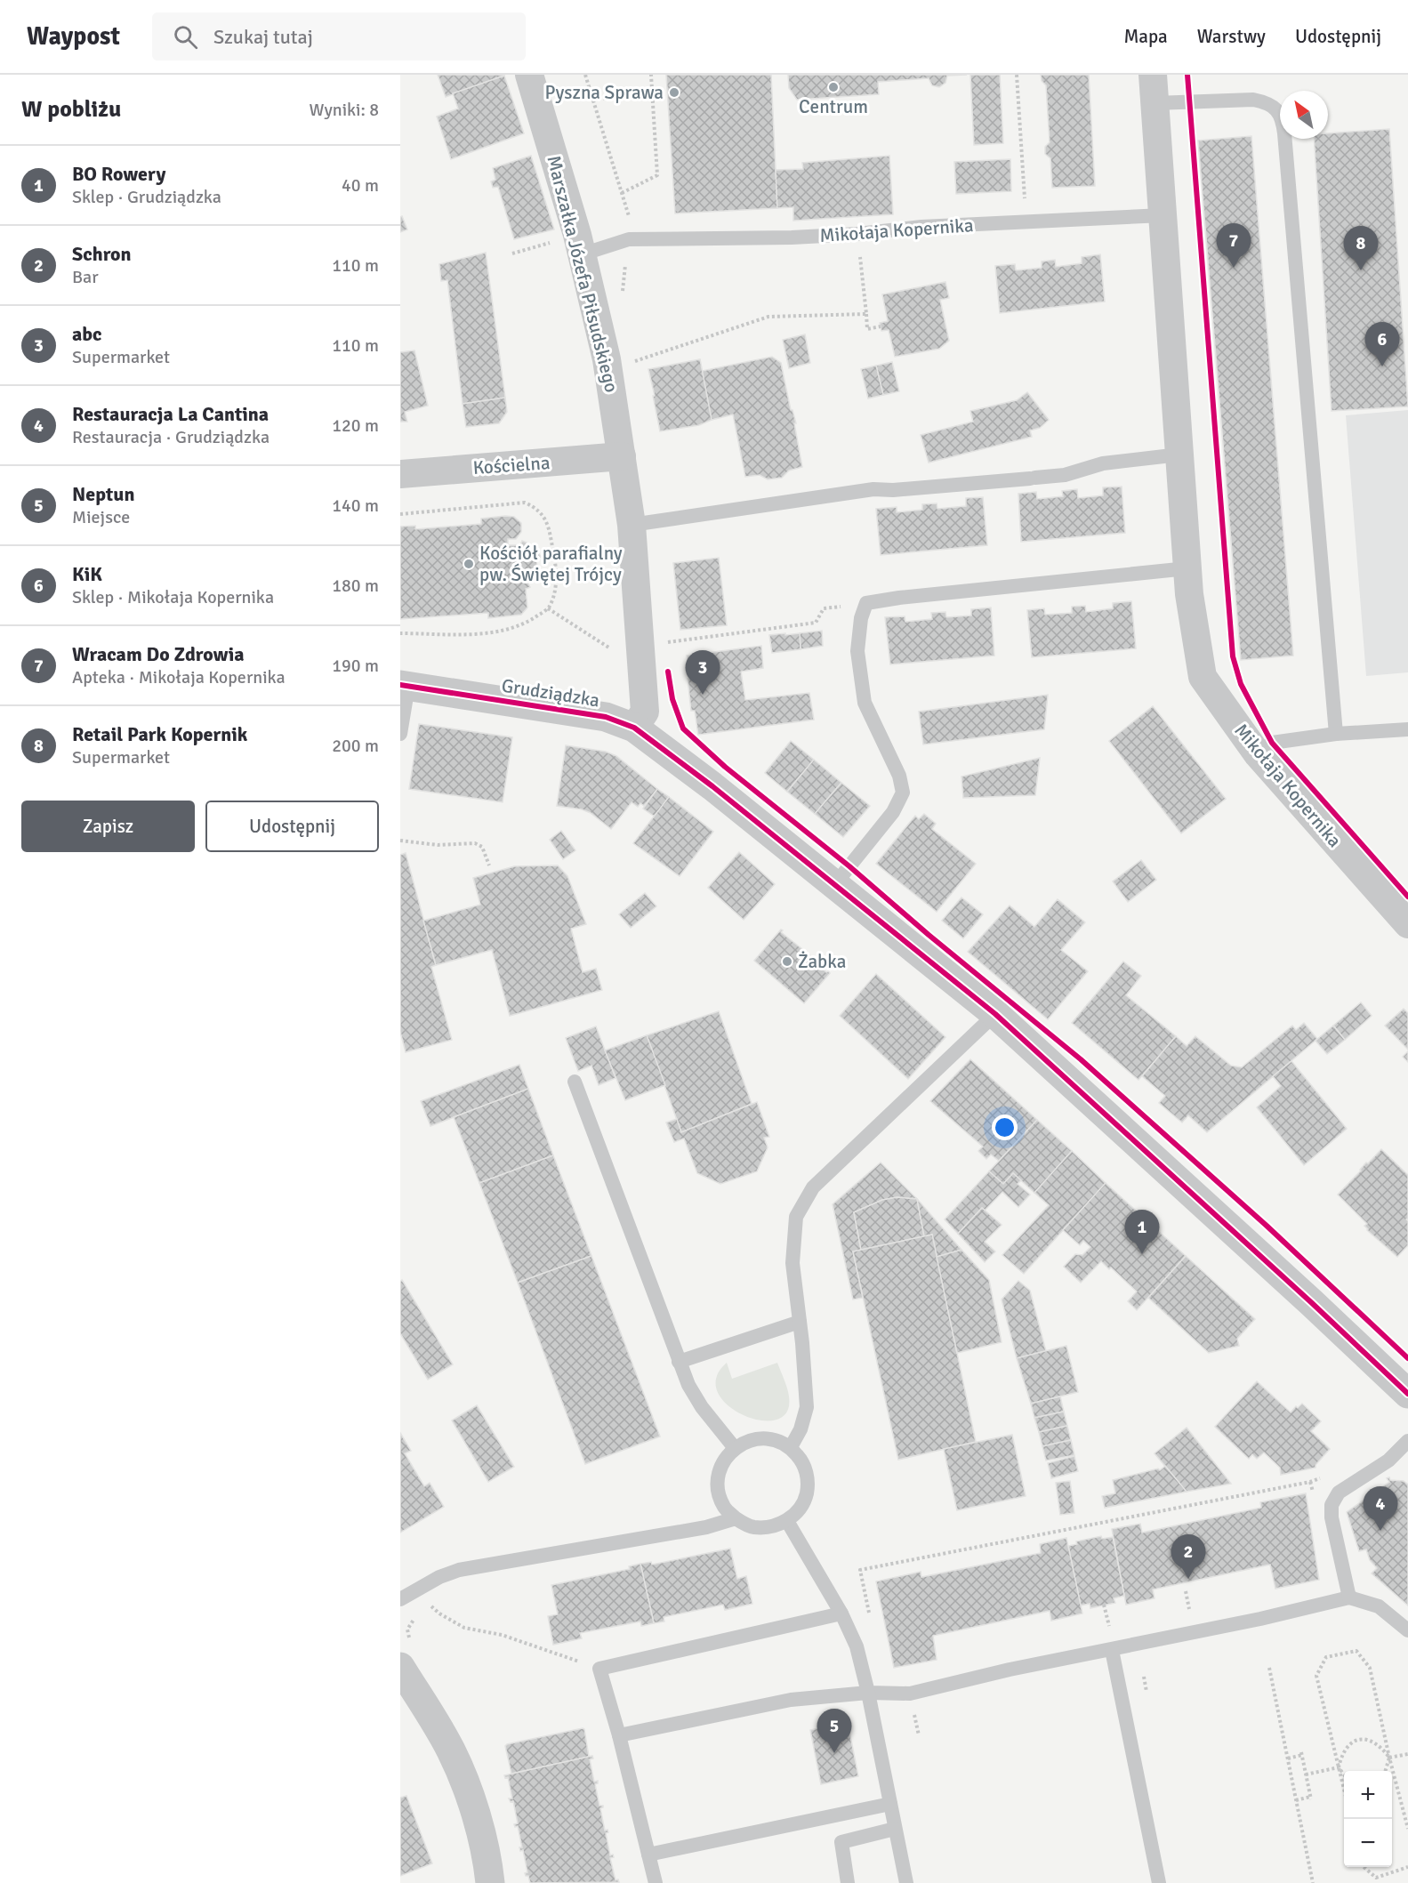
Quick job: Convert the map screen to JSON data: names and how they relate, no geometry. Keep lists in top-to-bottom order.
{
  "streets": {
    "street": [
      "Mikołaja Kopernika",
      "Marszałka Józefa Piłsudskiego",
      "Kościelna",
      "Grudziądzka"
    ]
  },
  "crossings": [
    ["Mikołaja Kopernika", "Marszałka Józefa Piłsudskiego"],
    ["Marszałka Józefa Piłsudskiego", "Kościelna"],
    ["Marszałka Józefa Piłsudskiego", "Grudziądzka"]
  ],
  "places": [
    "Centrum",
    "Pyszna Sprawa",
    "Kościół parafialny pw. Świętej Trójcy",
    "Żabka"
  ],
  "north": "top left",
  "page": {
    "header": "Waypost",
    "search": "Szukaj tutaj",
    "nav": ["Mapa", "Warstwy", "Udostępnij"],
    "heading": ["W pobliżu", "Wyniki: 8"],
    "list": [
      {
        "mark": "1",
        "name": "BO Rowery",
        "note": "Sklep · Grudziądzka",
        "value": "40 m"
      },
      {
        "mark": "2",
        "name": "Schron",
        "note": "Bar",
        "value": "110 m"
      },
      {
        "mark": "3",
        "name": "abc",
        "note": "Supermarket",
        "value": "110 m"
      },
      {
        "mark": "4",
        "name": "Restauracja La Cantina",
        "note": "Restauracja · Grudziądzka",
        "value": "120 m"
      },
      {
        "mark": "5",
        "name": "Neptun",
        "note": "Miejsce",
        "value": "140 m"
      },
      {
        "mark": "6",
        "name": "KiK",
        "note": "Sklep · Mikołaja Kopernika",
        "value": "180 m"
      },
      {
        "mark": "7",
        "name": "Wracam Do Zdrowia",
        "note": "Apteka · Mikołaja Kopernika",
        "value": "190 m"
      },
      {
        "mark": "8",
        "name": "Retail Park Kopernik",
        "note": "Supermarket",
        "value": "200 m"
      }
    ],
    "pins": [
      "7",
      "8",
      "6",
      "3",
      "1",
      "4",
      "2",
      "5"
    ],
    "buttons": ["Zapisz", "Udostępnij"],
    "map_buttons": ["+", "−"]
  }
}
